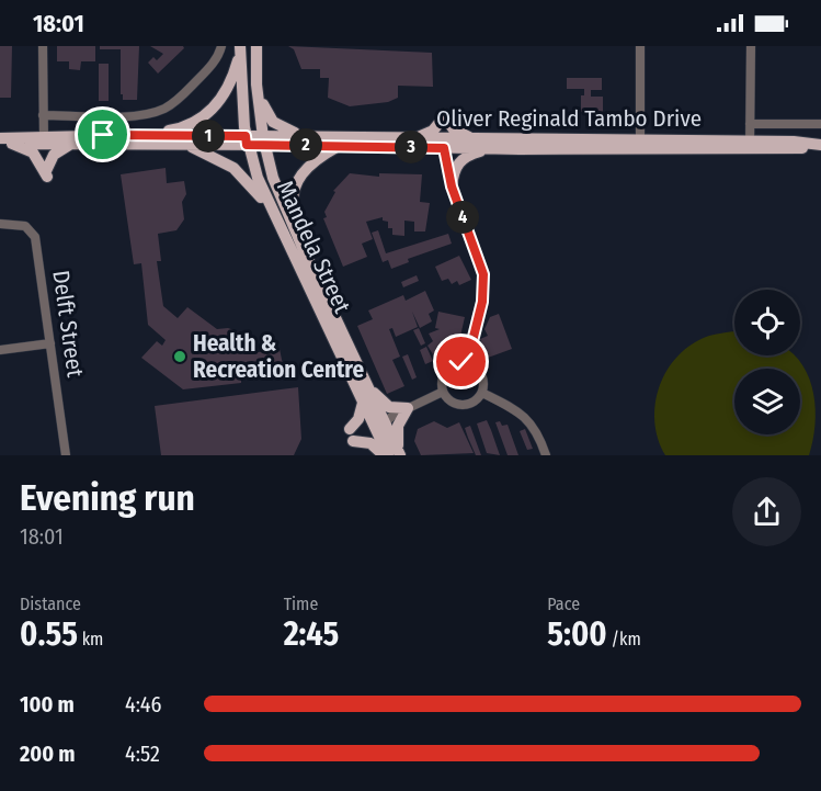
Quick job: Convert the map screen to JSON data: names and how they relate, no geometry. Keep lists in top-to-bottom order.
{
  "streets": {
    "main road": ["Oliver Reginald Tambo Drive", "Mandela Street"],
    "street": ["Delft Street"]
  },
  "crossings": [
    ["Oliver Reginald Tambo Drive", "Mandela Street"]
  ],
  "places": ["Health & Recreation Centre"],
  "page": {
    "status": "18:01",
    "pins": [
      "1",
      "2",
      "3",
      "4"
    ],
    "heading": ["Evening run", "18:01"],
    "stats": [
      ["Distance", "0.55 km"],
      ["Time", "2:45"],
      ["Pace", "5:00 /km"]
    ],
    "list": [
      {
        "name": "100 m",
        "note": "4:46"
      },
      {
        "name": "200 m",
        "note": "4:52"
      }
    ]
  }
}
